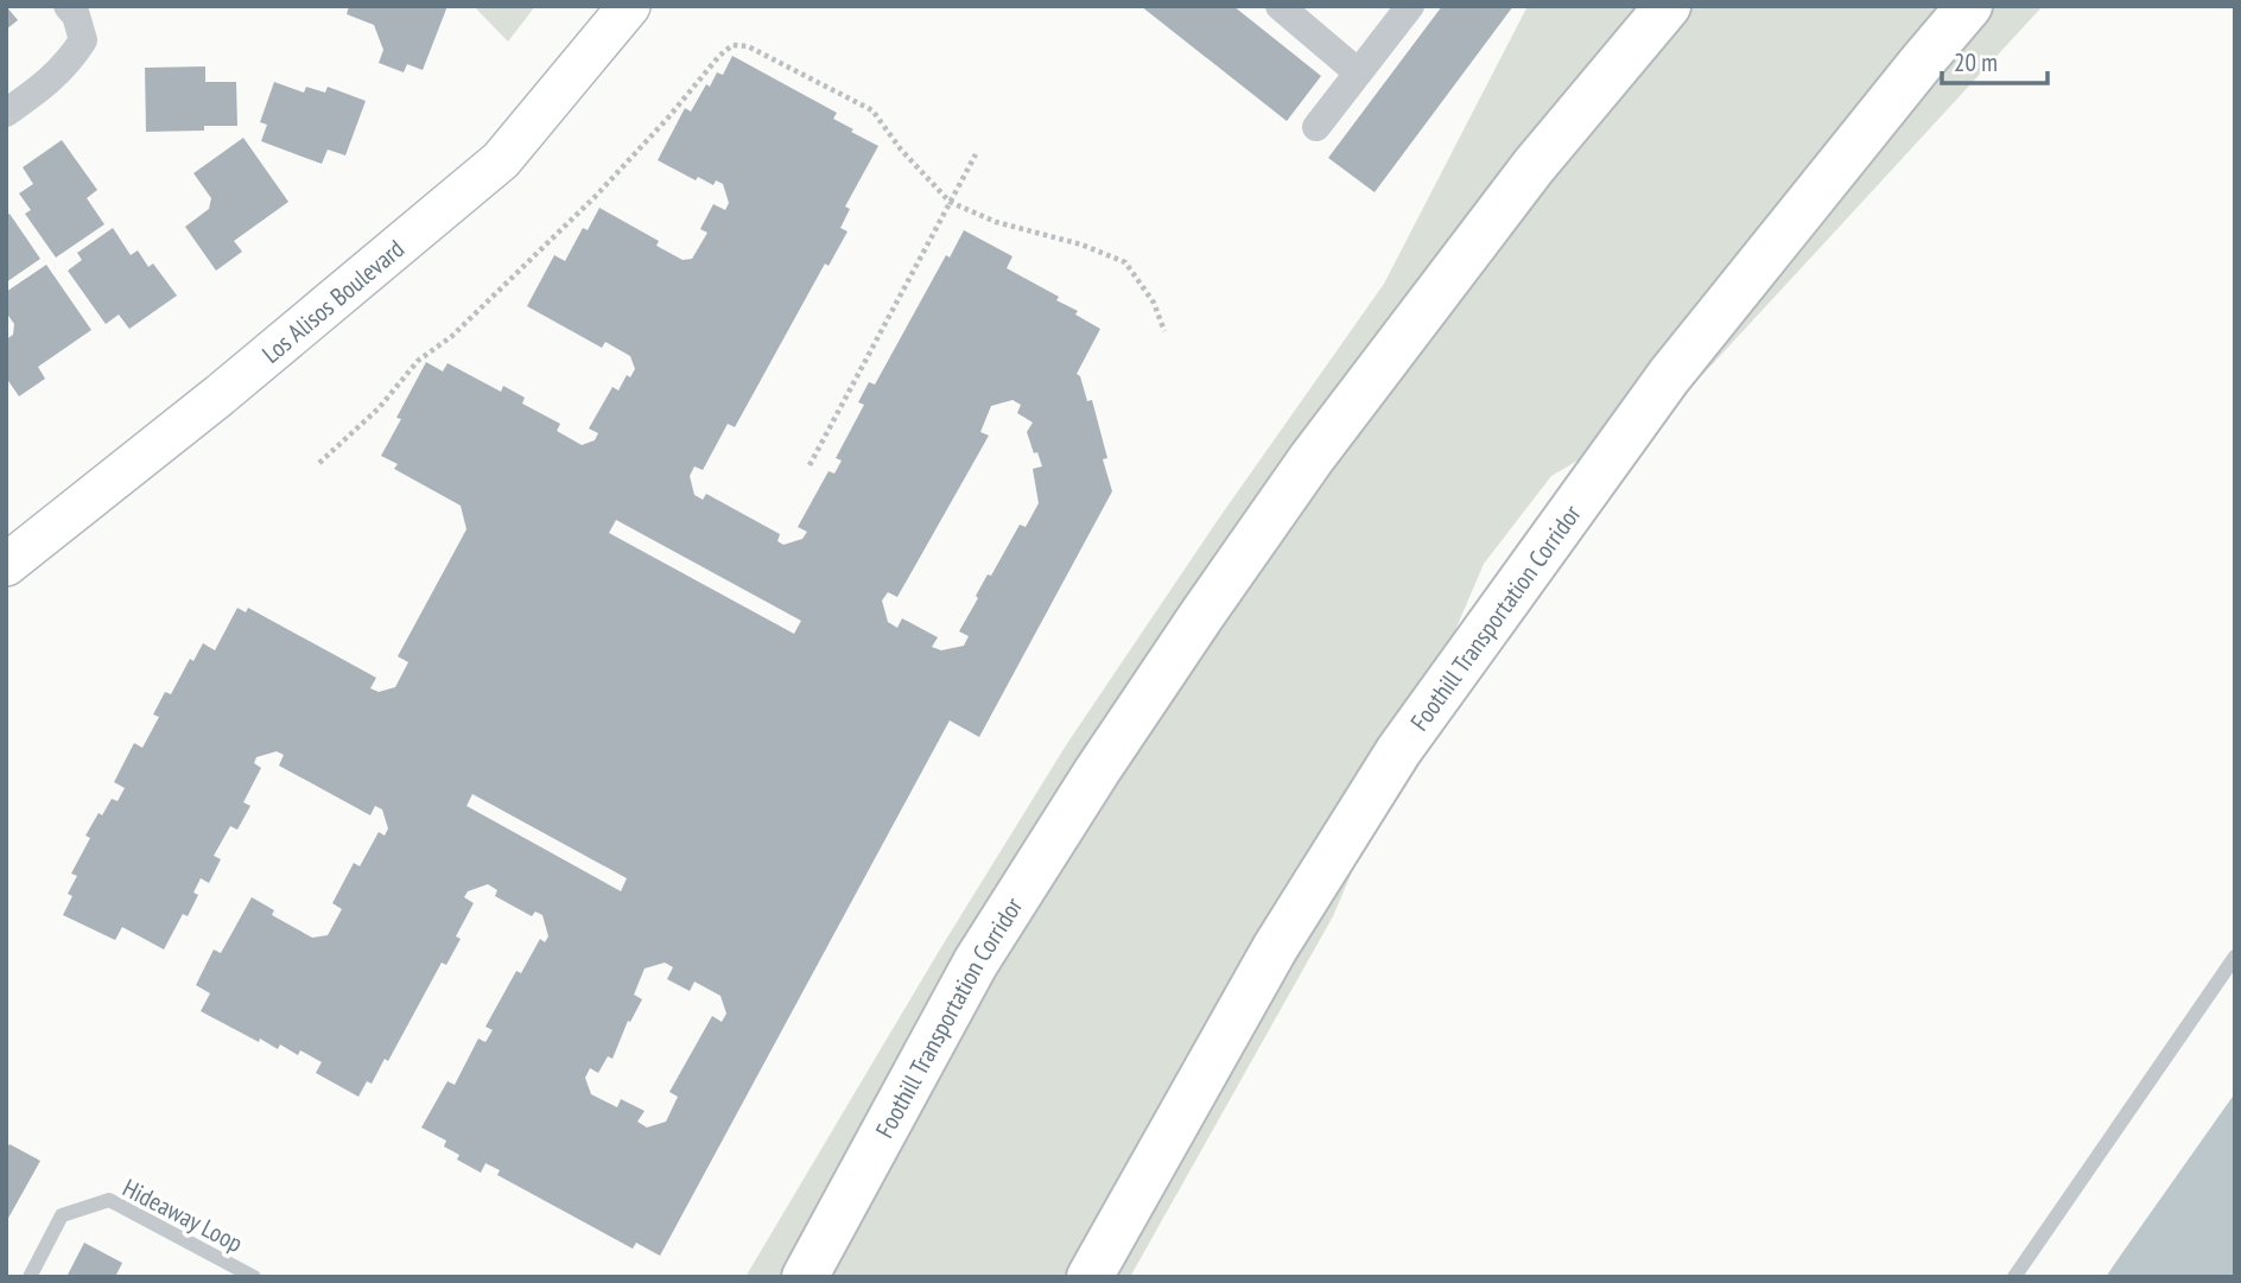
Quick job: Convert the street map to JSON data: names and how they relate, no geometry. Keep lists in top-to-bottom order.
{
  "streets": {
    "highway": ["Foothill Transportation Corridor"],
    "main road": ["Los Alisos Boulevard"],
    "lane": ["Hideaway Loop"]
  },
  "scale_bar": "20 m"
}
